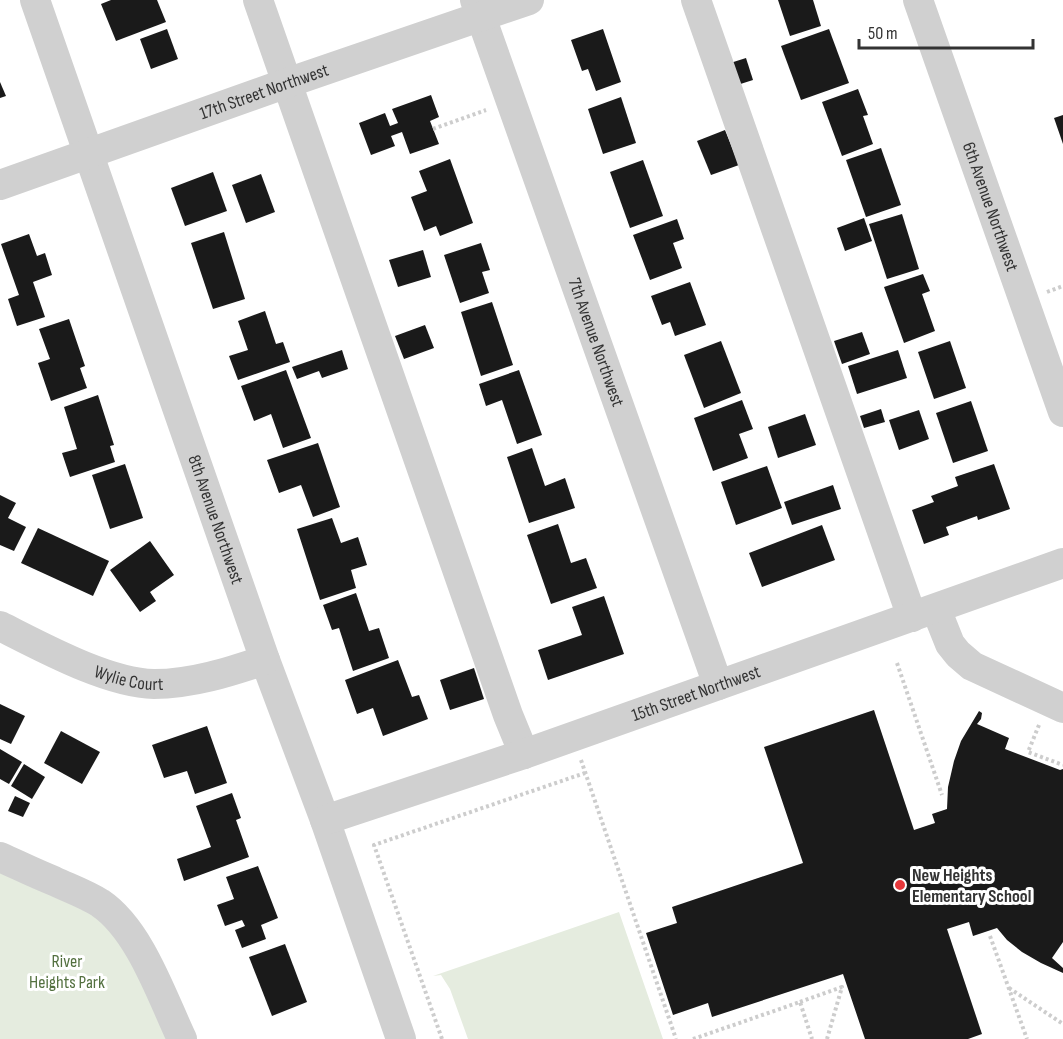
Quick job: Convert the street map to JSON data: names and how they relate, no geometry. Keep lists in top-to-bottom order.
{
  "streets": {
    "street": [
      "17th Street Northwest",
      "6th Avenue Northwest",
      "7th Avenue Northwest",
      "8th Avenue Northwest",
      "Wylie Court",
      "15th Street Northwest"
    ]
  },
  "crossings": [
    ["17th Street Northwest", "7th Avenue Northwest"],
    ["17th Street Northwest", "8th Avenue Northwest"],
    ["7th Avenue Northwest", "15th Street Northwest"],
    ["8th Avenue Northwest", "Wylie Court"],
    ["8th Avenue Northwest", "15th Street Northwest"]
  ],
  "parks": ["River Heights Park"],
  "places": ["New Heights Elementary School"],
  "scale_bar": "50 m"
}
